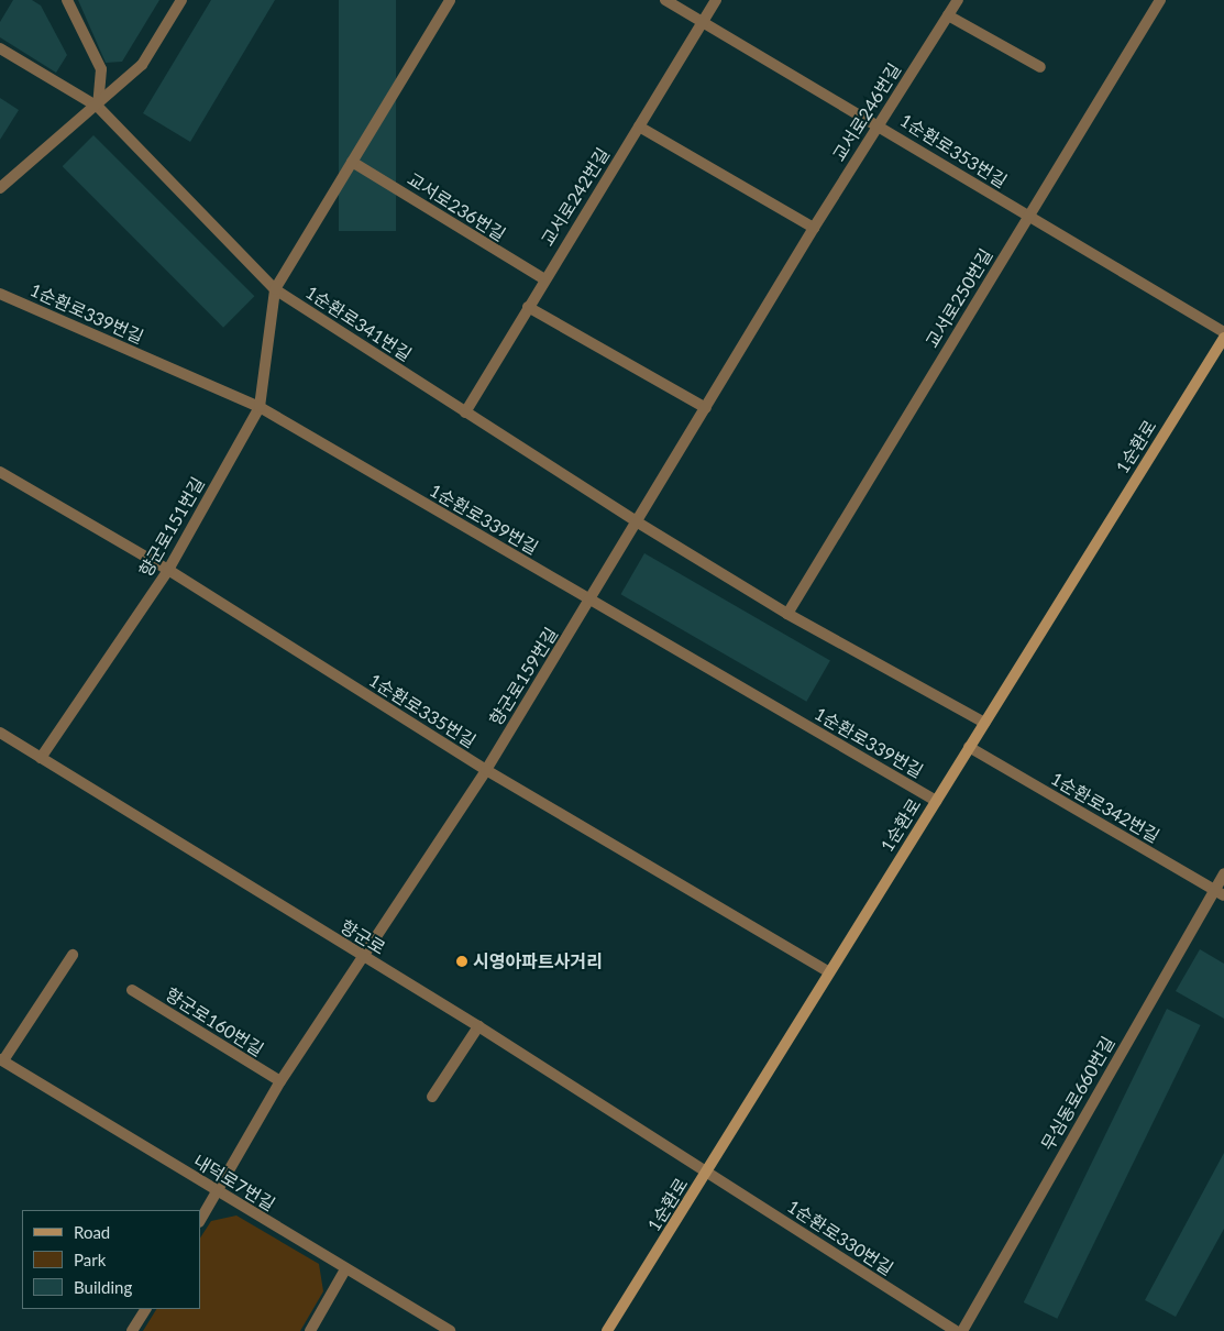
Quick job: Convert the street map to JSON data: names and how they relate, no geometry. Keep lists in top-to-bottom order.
{
  "streets": {
    "main road": ["1순환로"],
    "street": [
      "교서로246번길",
      "1순환로353번길",
      "교서로242번길",
      "교서로236번길",
      "교서로250번길",
      "1순환로339번길",
      "1순환로341번길",
      "향군로151번길",
      "향군로159번길",
      "1순환로335번길",
      "1순환로342번길",
      "향군로",
      "향군로160번길",
      "무심동로660번길",
      "내덕로7번길",
      "1순환로330번길"
    ]
  },
  "crossings": [
    ["교서로246번길", "1순환로353번길"],
    ["교서로246번길", "1순환로341번길"],
    ["교서로246번길", "향군로159번길"],
    ["1순환로353번길", "교서로242번길"],
    ["1순환로353번길", "교서로250번길"],
    ["교서로242번길", "교서로236번길"],
    ["교서로242번길", "1순환로341번길"],
    ["교서로250번길", "1순환로341번길"],
    ["1순환로339번길", "1순환로"],
    ["1순환로339번길", "향군로151번길"],
    ["1순환로339번길", "향군로159번길"],
    ["1순환로341번길", "1순환로"],
    ["1순환로341번길", "향군로151번길"],
    ["1순환로341번길", "향군로159번길"],
    ["1순환로", "1순환로335번길"],
    ["1순환로", "1순환로342번길"],
    ["1순환로", "향군로"],
    ["1순환로", "1순환로330번길"],
    ["향군로151번길", "1순환로335번길"],
    ["향군로151번길", "향군로"],
    ["향군로159번길", "1순환로335번길"],
    ["향군로159번길", "향군로"],
    ["1순환로342번길", "무심동로660번길"],
    ["향군로", "1순환로330번길"]
  ],
  "places": ["시영아파트사거리"],
  "legend": ["Road", "Park", "Building"]
}
